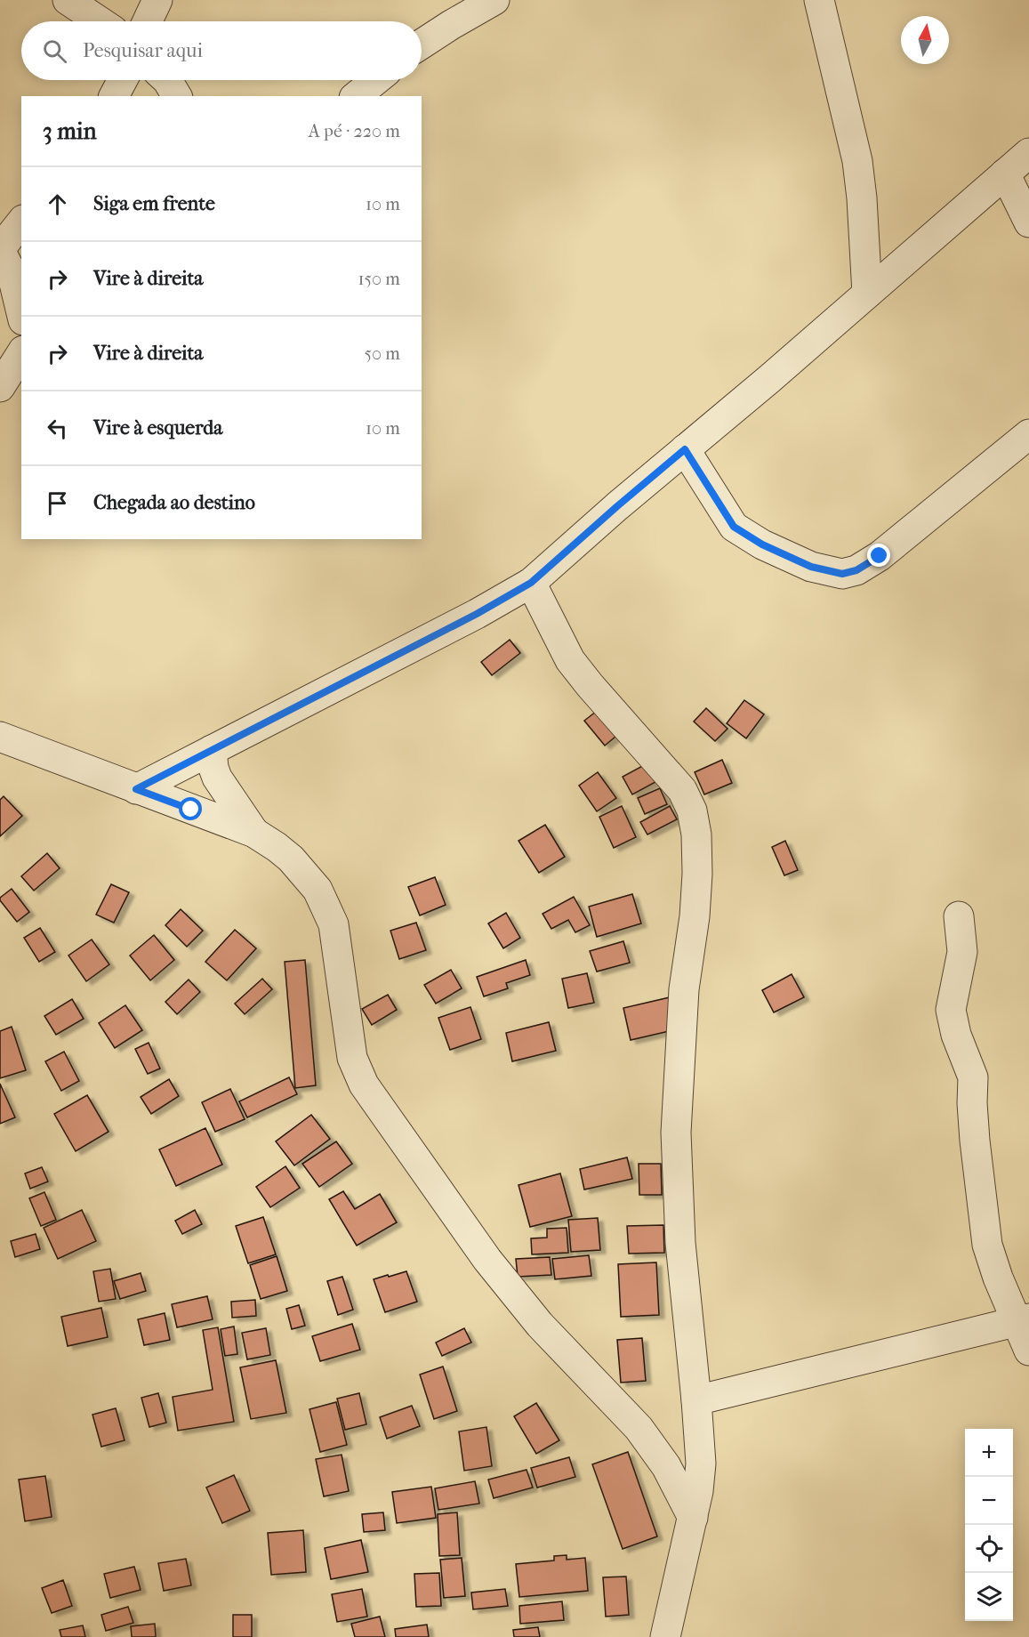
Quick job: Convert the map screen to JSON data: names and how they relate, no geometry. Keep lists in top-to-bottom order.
{
  "north": "top",
  "page": {
    "search": "Pesquisar aqui",
    "heading": ["3 min", "A pé · 220 m"],
    "list": [
      ["Siga em frente", "10 m"],
      ["Vire à direita", "150 m"],
      ["Vire à direita", "50 m"],
      ["Vire à esquerda", "10 m"],
      "Chegada ao destino"
    ],
    "map_buttons": ["+", "−"]
  }
}
